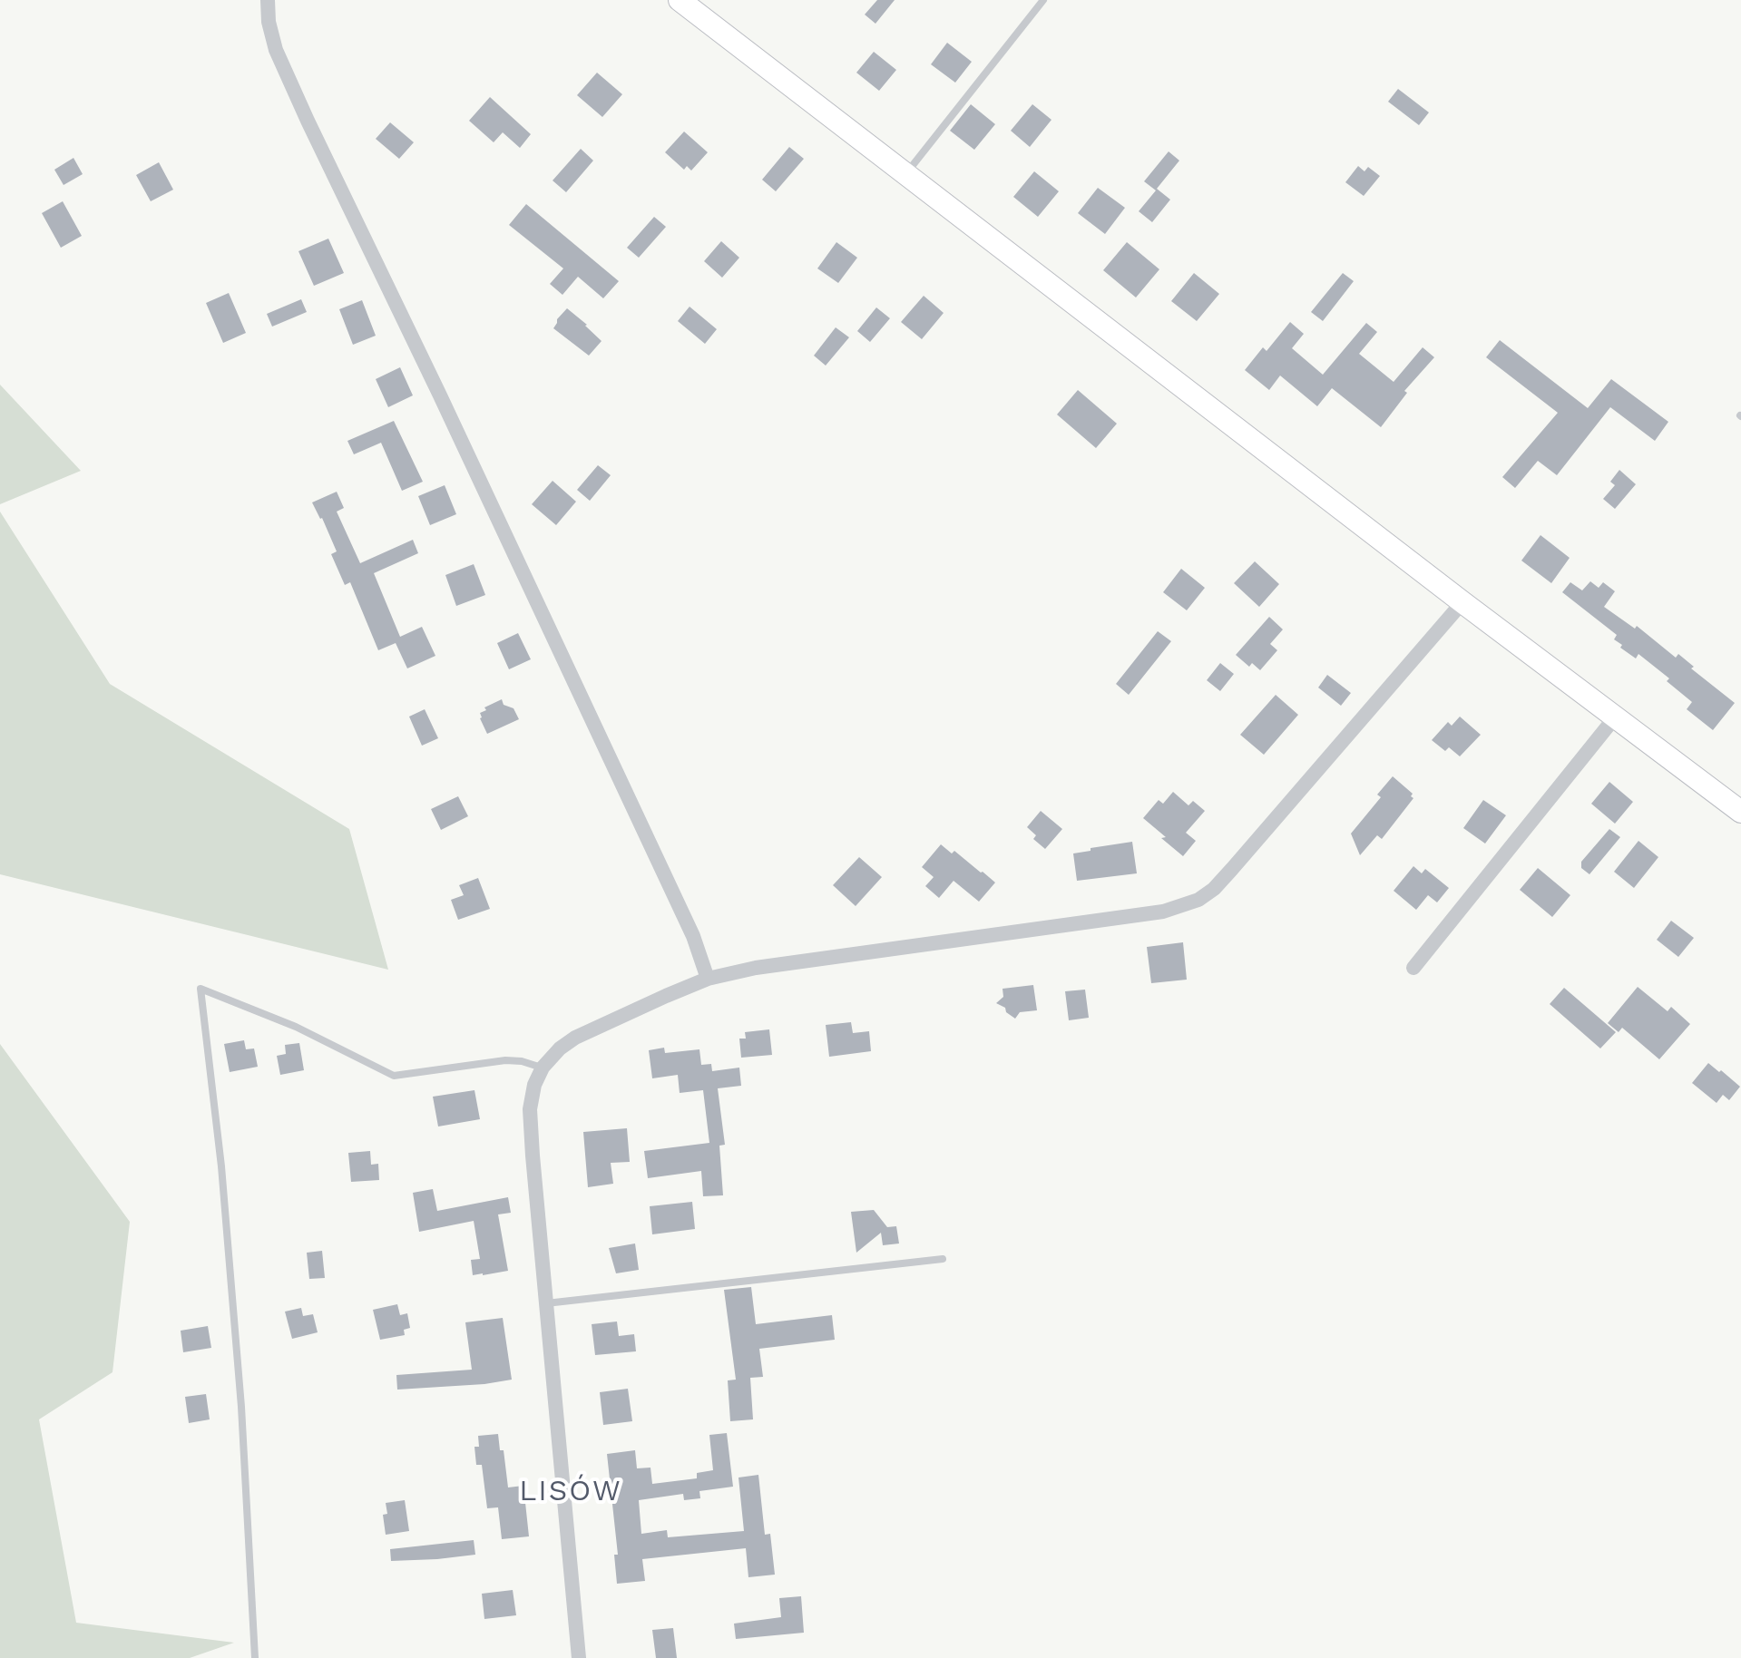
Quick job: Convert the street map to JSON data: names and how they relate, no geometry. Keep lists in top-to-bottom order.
{
  "districts": ["LISÓW"]
}
